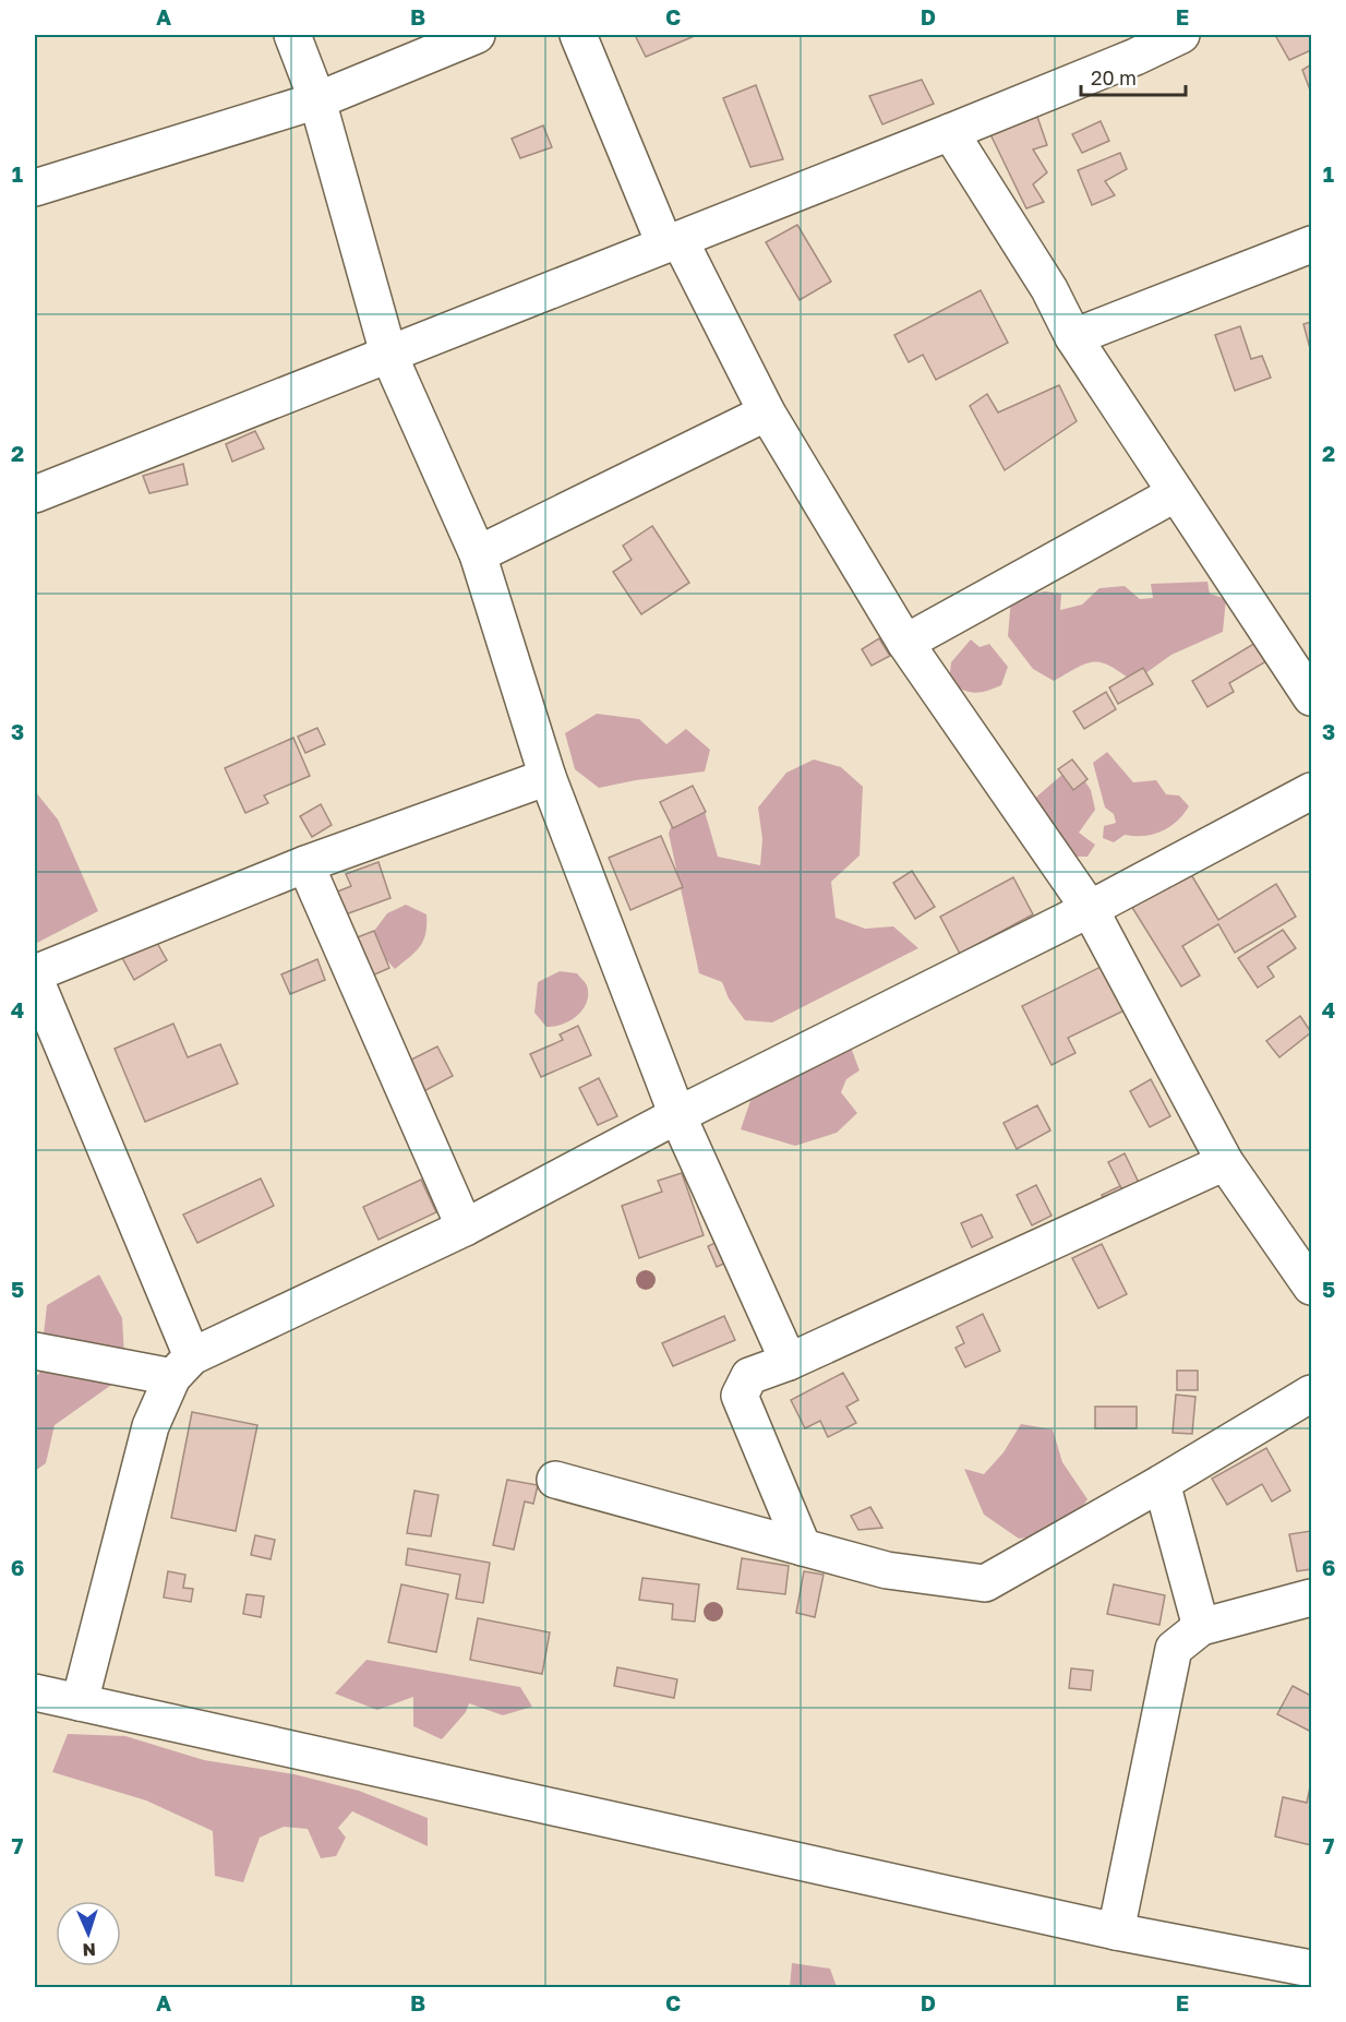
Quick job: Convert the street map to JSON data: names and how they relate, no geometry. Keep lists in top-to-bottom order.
{
  "scale_bar": "20 m",
  "north": "bottom",
  "grid": {
    "columns": [
      "A",
      "B",
      "C",
      "D",
      "E"
    ],
    "rows": [
      "1",
      "2",
      "3",
      "4",
      "5",
      "6",
      "7"
    ]
  }
}
